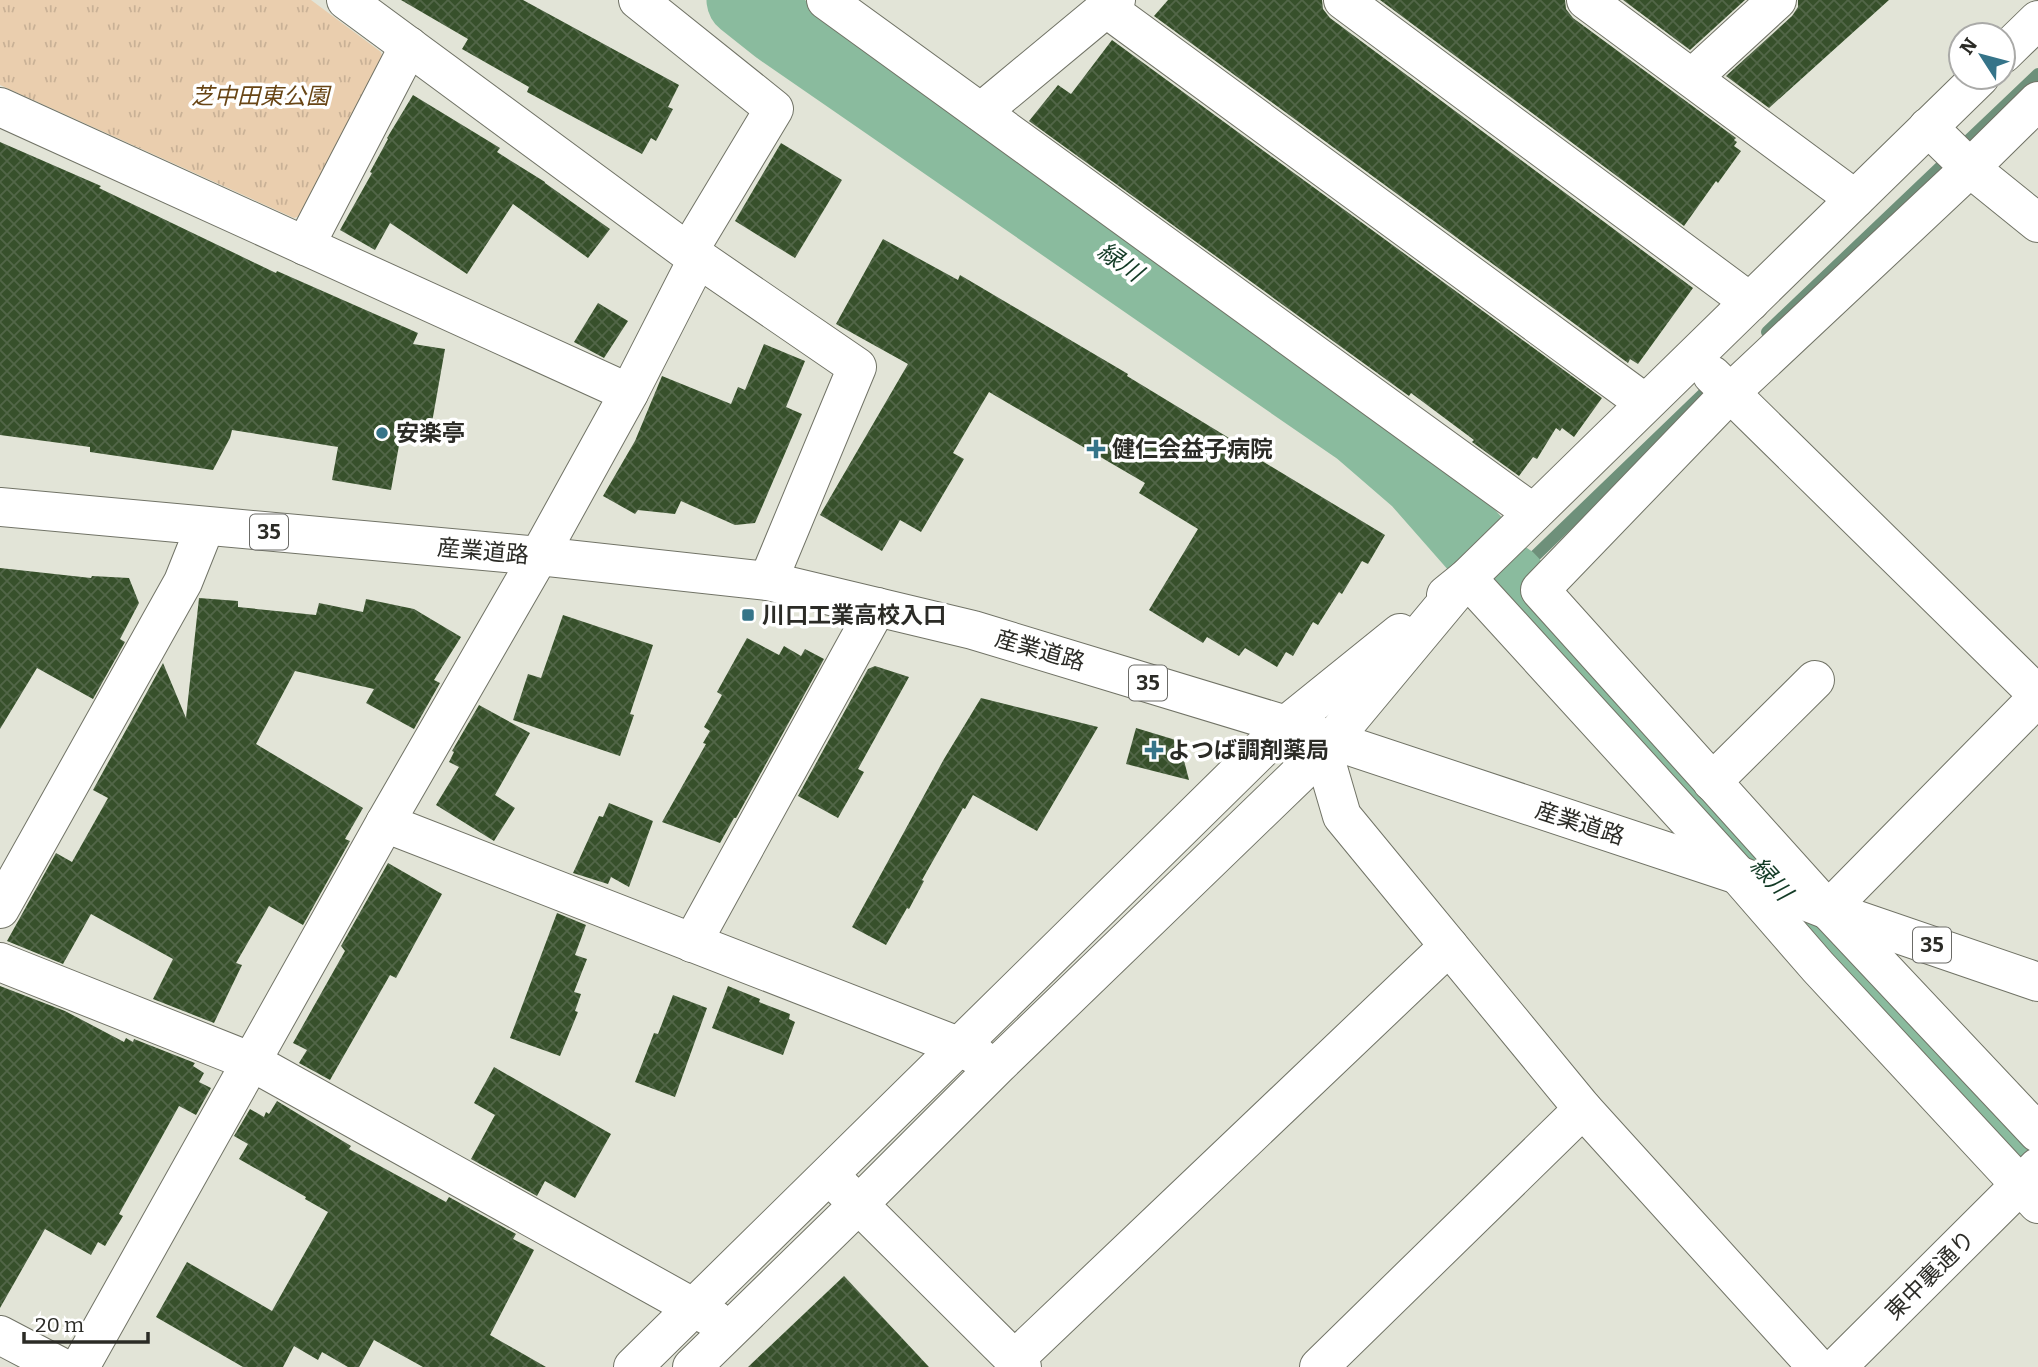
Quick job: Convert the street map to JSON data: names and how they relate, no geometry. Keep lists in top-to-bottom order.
{
  "streets": {
    "street": ["35", "産業道路", "東中裏通り"]
  },
  "water": ["緑川"],
  "parks": ["芝中田東公園"],
  "places": {
    "other": ["安楽亭"],
    "health": ["健仁会益子病院", "よつば調剤薬局"],
    "transit": ["川口工業高校入口"]
  },
  "scale_bar": "20 m",
  "north": "top left"
}
